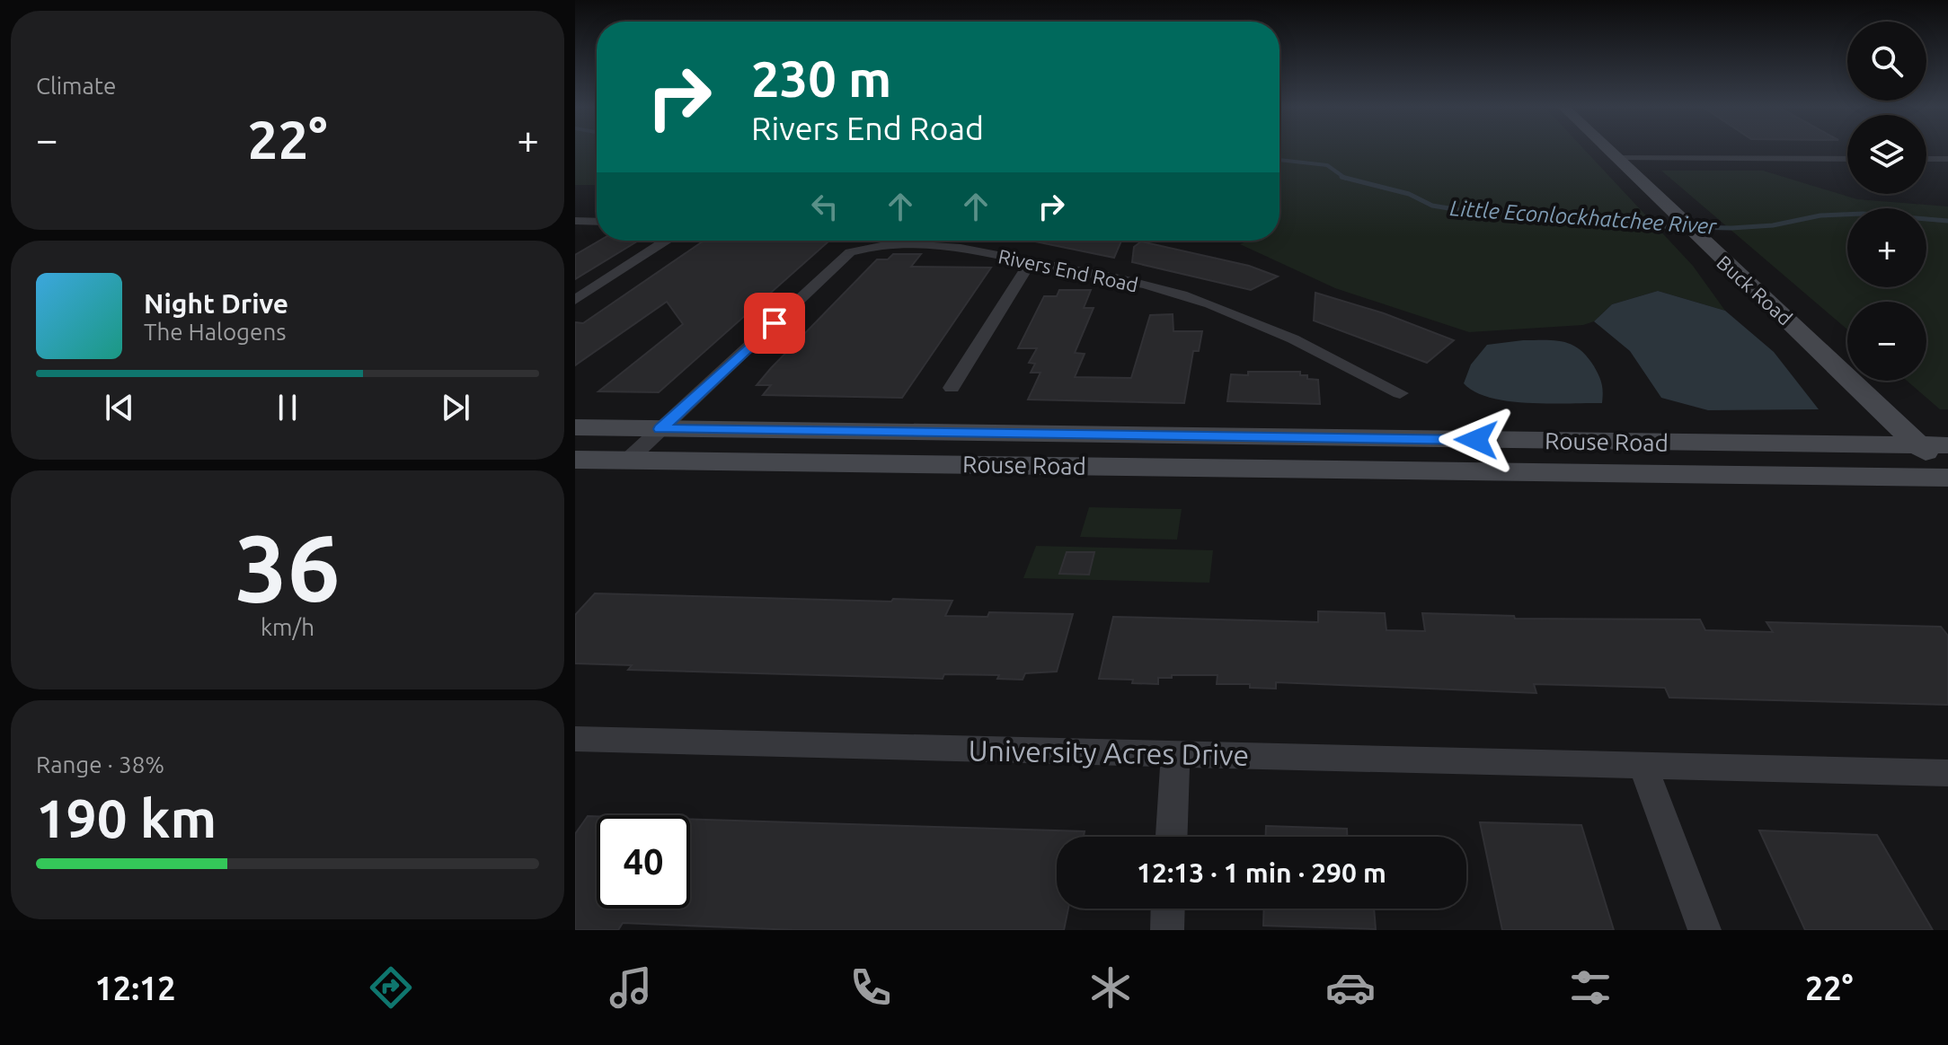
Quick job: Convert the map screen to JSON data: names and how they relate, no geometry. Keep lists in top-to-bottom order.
{
  "streets": {
    "street": [
      "Rivers End Road",
      "Buck Road",
      "Rouse Road",
      "University Acres Drive"
    ]
  },
  "crossings": [
    ["Rivers End Road", "Rouse Road"],
    ["Buck Road", "Rouse Road"]
  ],
  "water": ["Little Econlockhatchee River"],
  "page": {
    "tile": [
      "Climate",
      ["36", "km/h"],
      ["Range · 38%", "190 km"]
    ],
    "map_buttons": ["+", "−"],
    "turn": ["230 m", "Rivers End Road"],
    "heat": ["−", "22°", "+"],
    "song": ["Night Drive", "The Halogens"],
    "limit": "40",
    "trip": "12:13 · 1 min · 290 m",
    "tabs": ["12:12", "22°"]
  }
}
